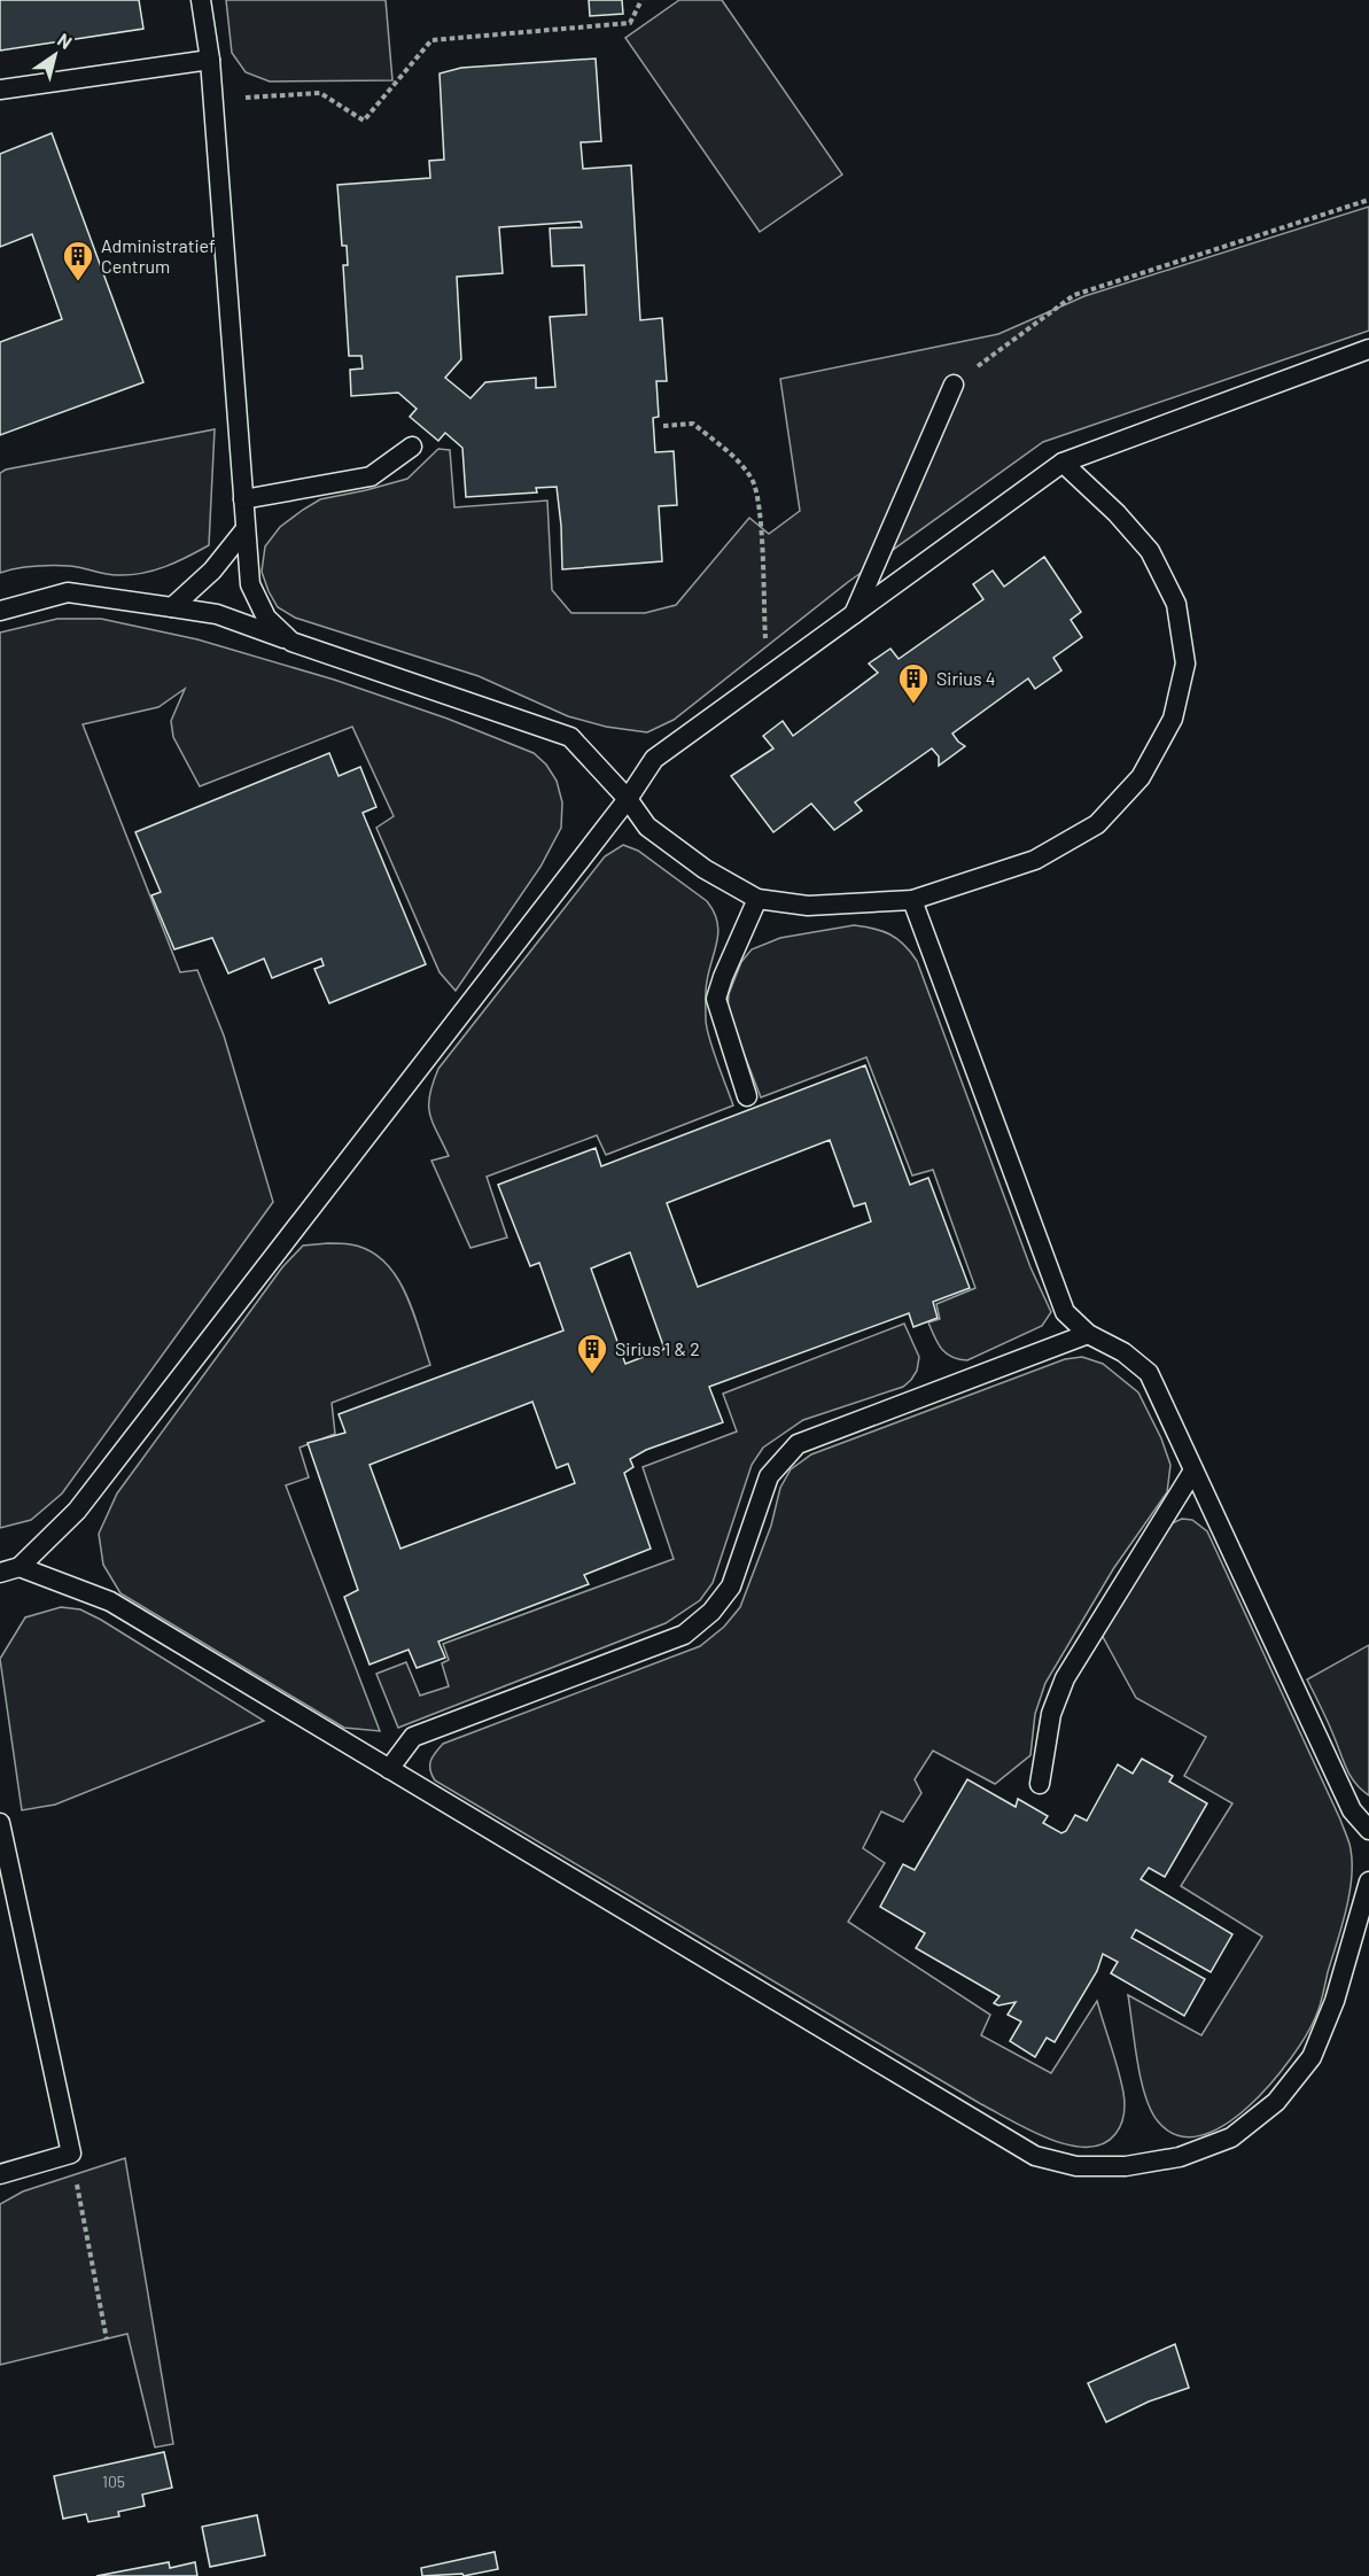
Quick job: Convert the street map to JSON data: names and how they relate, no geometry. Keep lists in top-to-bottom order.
{
  "places": {
    "building": ["Administratief Centrum", "Sirius 4", "Sirius 1 & 2"]
  },
  "house_numbers": ["105"],
  "north": "top right"
}
